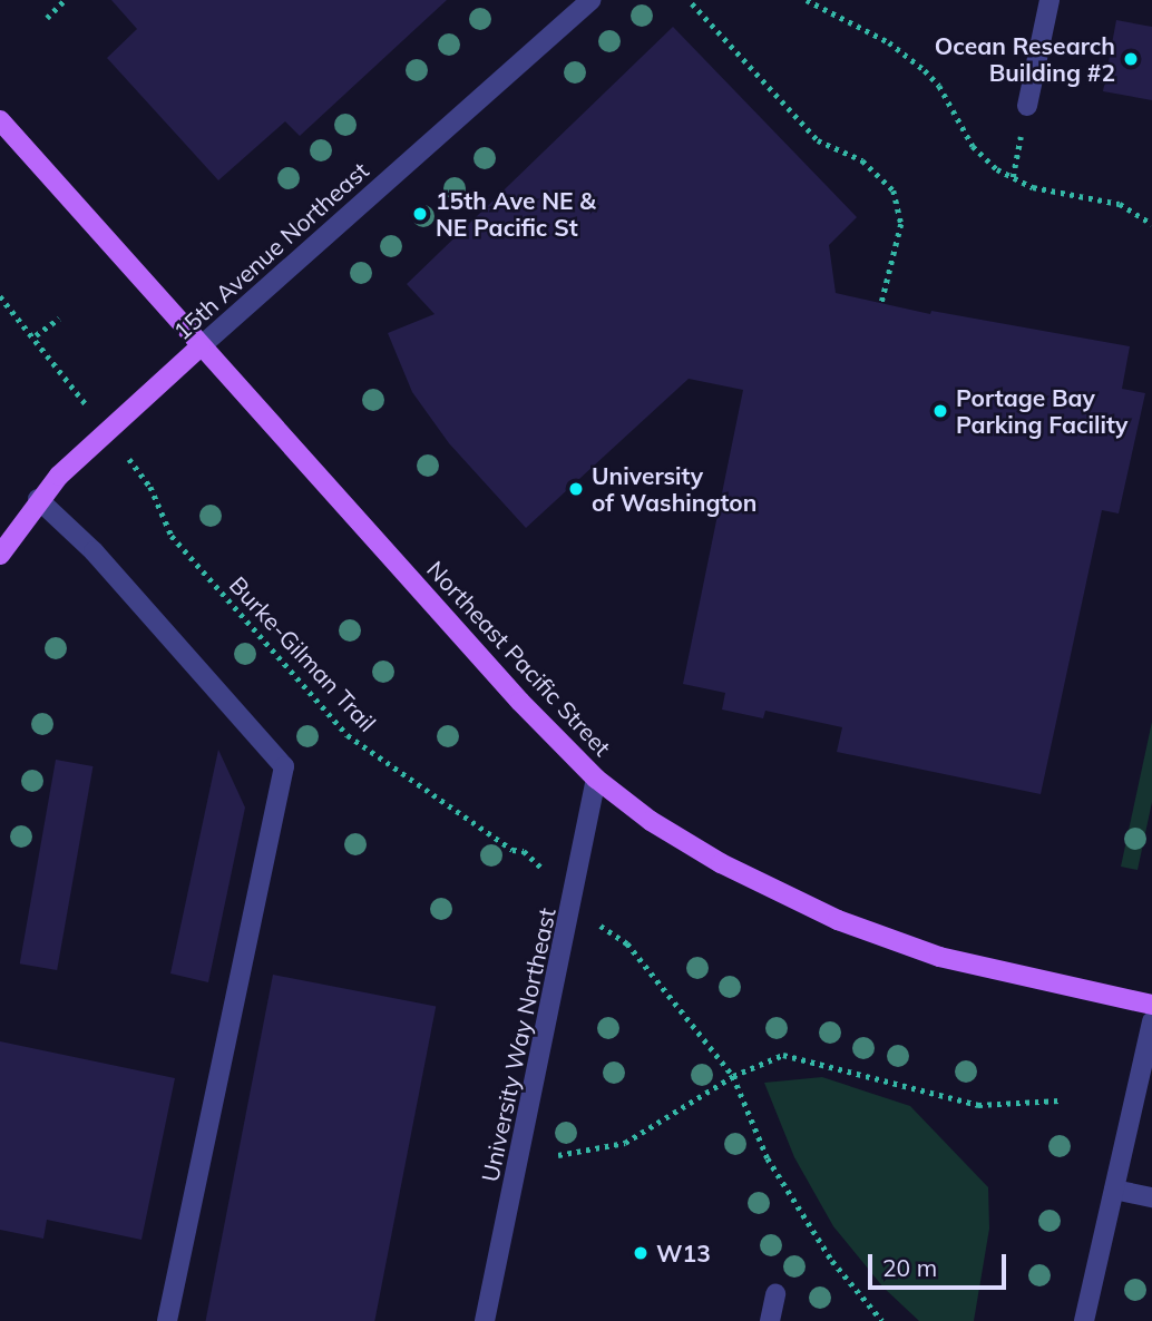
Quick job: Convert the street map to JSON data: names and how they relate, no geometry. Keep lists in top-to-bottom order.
{
  "streets": {
    "main road": ["15th Avenue Northeast", "Northeast Pacific Street"],
    "street": ["University Way Northeast"],
    "path": ["Burke-Gilman Trail"]
  },
  "crossings": [
    ["15th Avenue Northeast", "Northeast Pacific Street"],
    ["Northeast Pacific Street", "University Way Northeast"]
  ],
  "places": [
    "Ocean Research Building #2",
    "15th Ave NE & NE Pacific St",
    "Portage Bay Parking Facility",
    "University of Washington",
    "W13"
  ],
  "scale_bar": "20 m"
}
